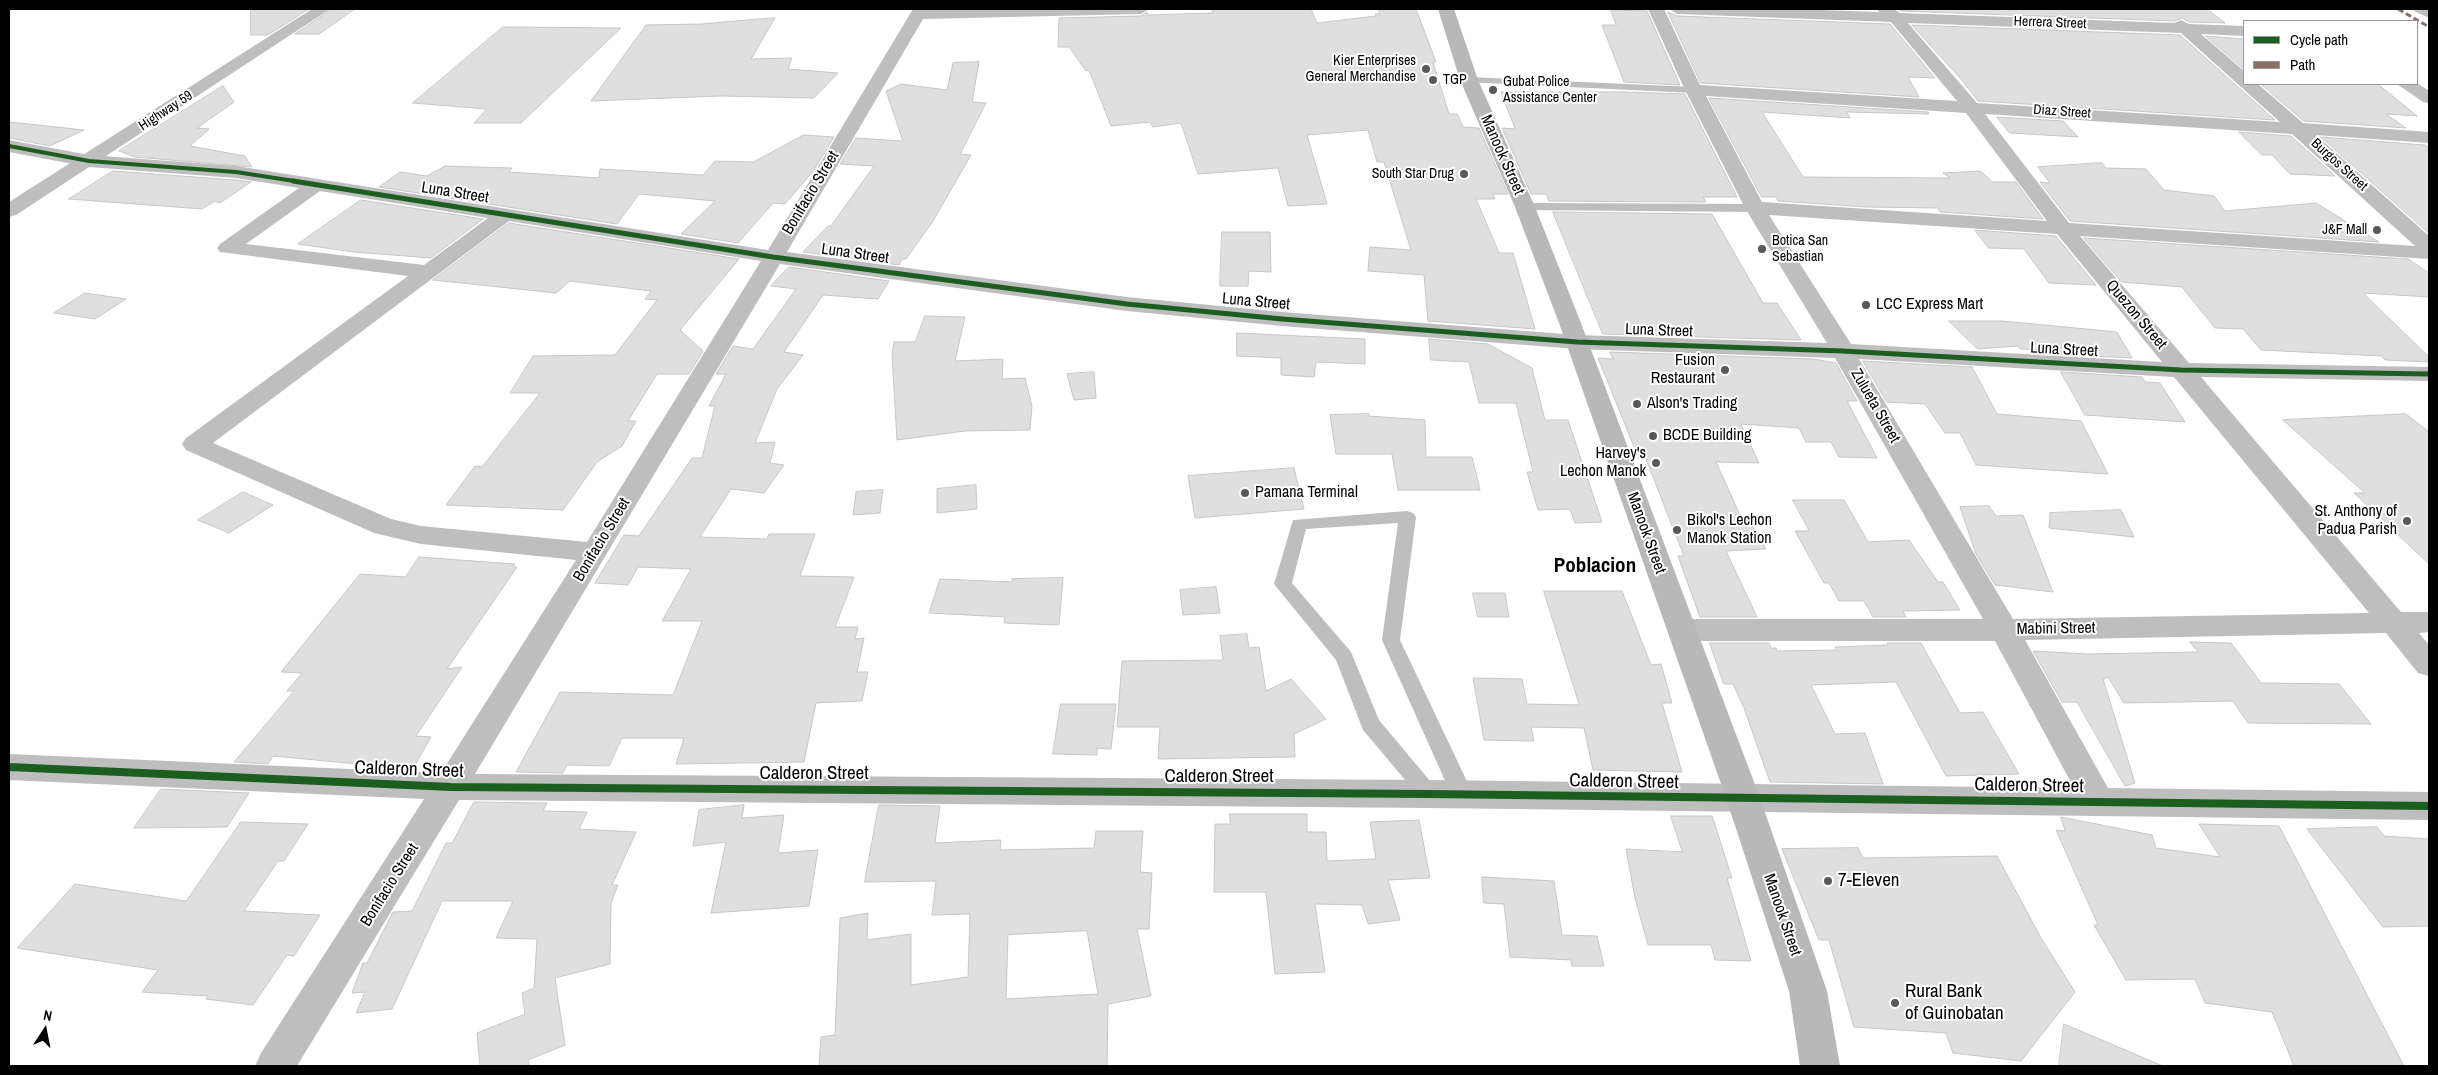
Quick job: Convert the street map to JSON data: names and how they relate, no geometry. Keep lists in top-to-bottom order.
{
  "streets": {
    "main road": ["Manook Street"],
    "street": [
      "Herrera Street",
      "Highway 59",
      "Diaz Street",
      "Burgos Street",
      "Luna Street",
      "Bonifacio Street",
      "Quezon Street",
      "Zulueta Street",
      "Mabini Street",
      "Calderon Street"
    ]
  },
  "crossings": [
    ["Herrera Street", "Quezon Street"],
    ["Highway 59", "Luna Street"],
    ["Diaz Street", "Burgos Street"],
    ["Diaz Street", "Quezon Street"],
    ["Diaz Street", "Zulueta Street"],
    ["Manook Street", "Luna Street"],
    ["Manook Street", "Mabini Street"],
    ["Manook Street", "Calderon Street"],
    ["Luna Street", "Bonifacio Street"],
    ["Luna Street", "Quezon Street"],
    ["Luna Street", "Zulueta Street"],
    ["Bonifacio Street", "Calderon Street"],
    ["Quezon Street", "Mabini Street"],
    ["Zulueta Street", "Mabini Street"],
    ["Zulueta Street", "Calderon Street"]
  ],
  "districts": ["Poblacion"],
  "places": [
    "Kier Enterprises General Merchandise",
    "TGP",
    "Gubat Police Assistance Center",
    "South Star Drug",
    "J&F Mall",
    "Botica San Sebastian",
    "LCC Express Mart",
    "Fusion Restaurant",
    "Alson's Trading",
    "BCDE Building",
    "Harvey's Lechon Manok",
    "Pamana Terminal",
    "St. Anthony of Padua Parish",
    "Bikol's Lechon Manok Station",
    "7-Eleven",
    "Rural Bank of Guinobatan"
  ],
  "legend": ["Cycle path", "Path"],
  "north": "top"
}
